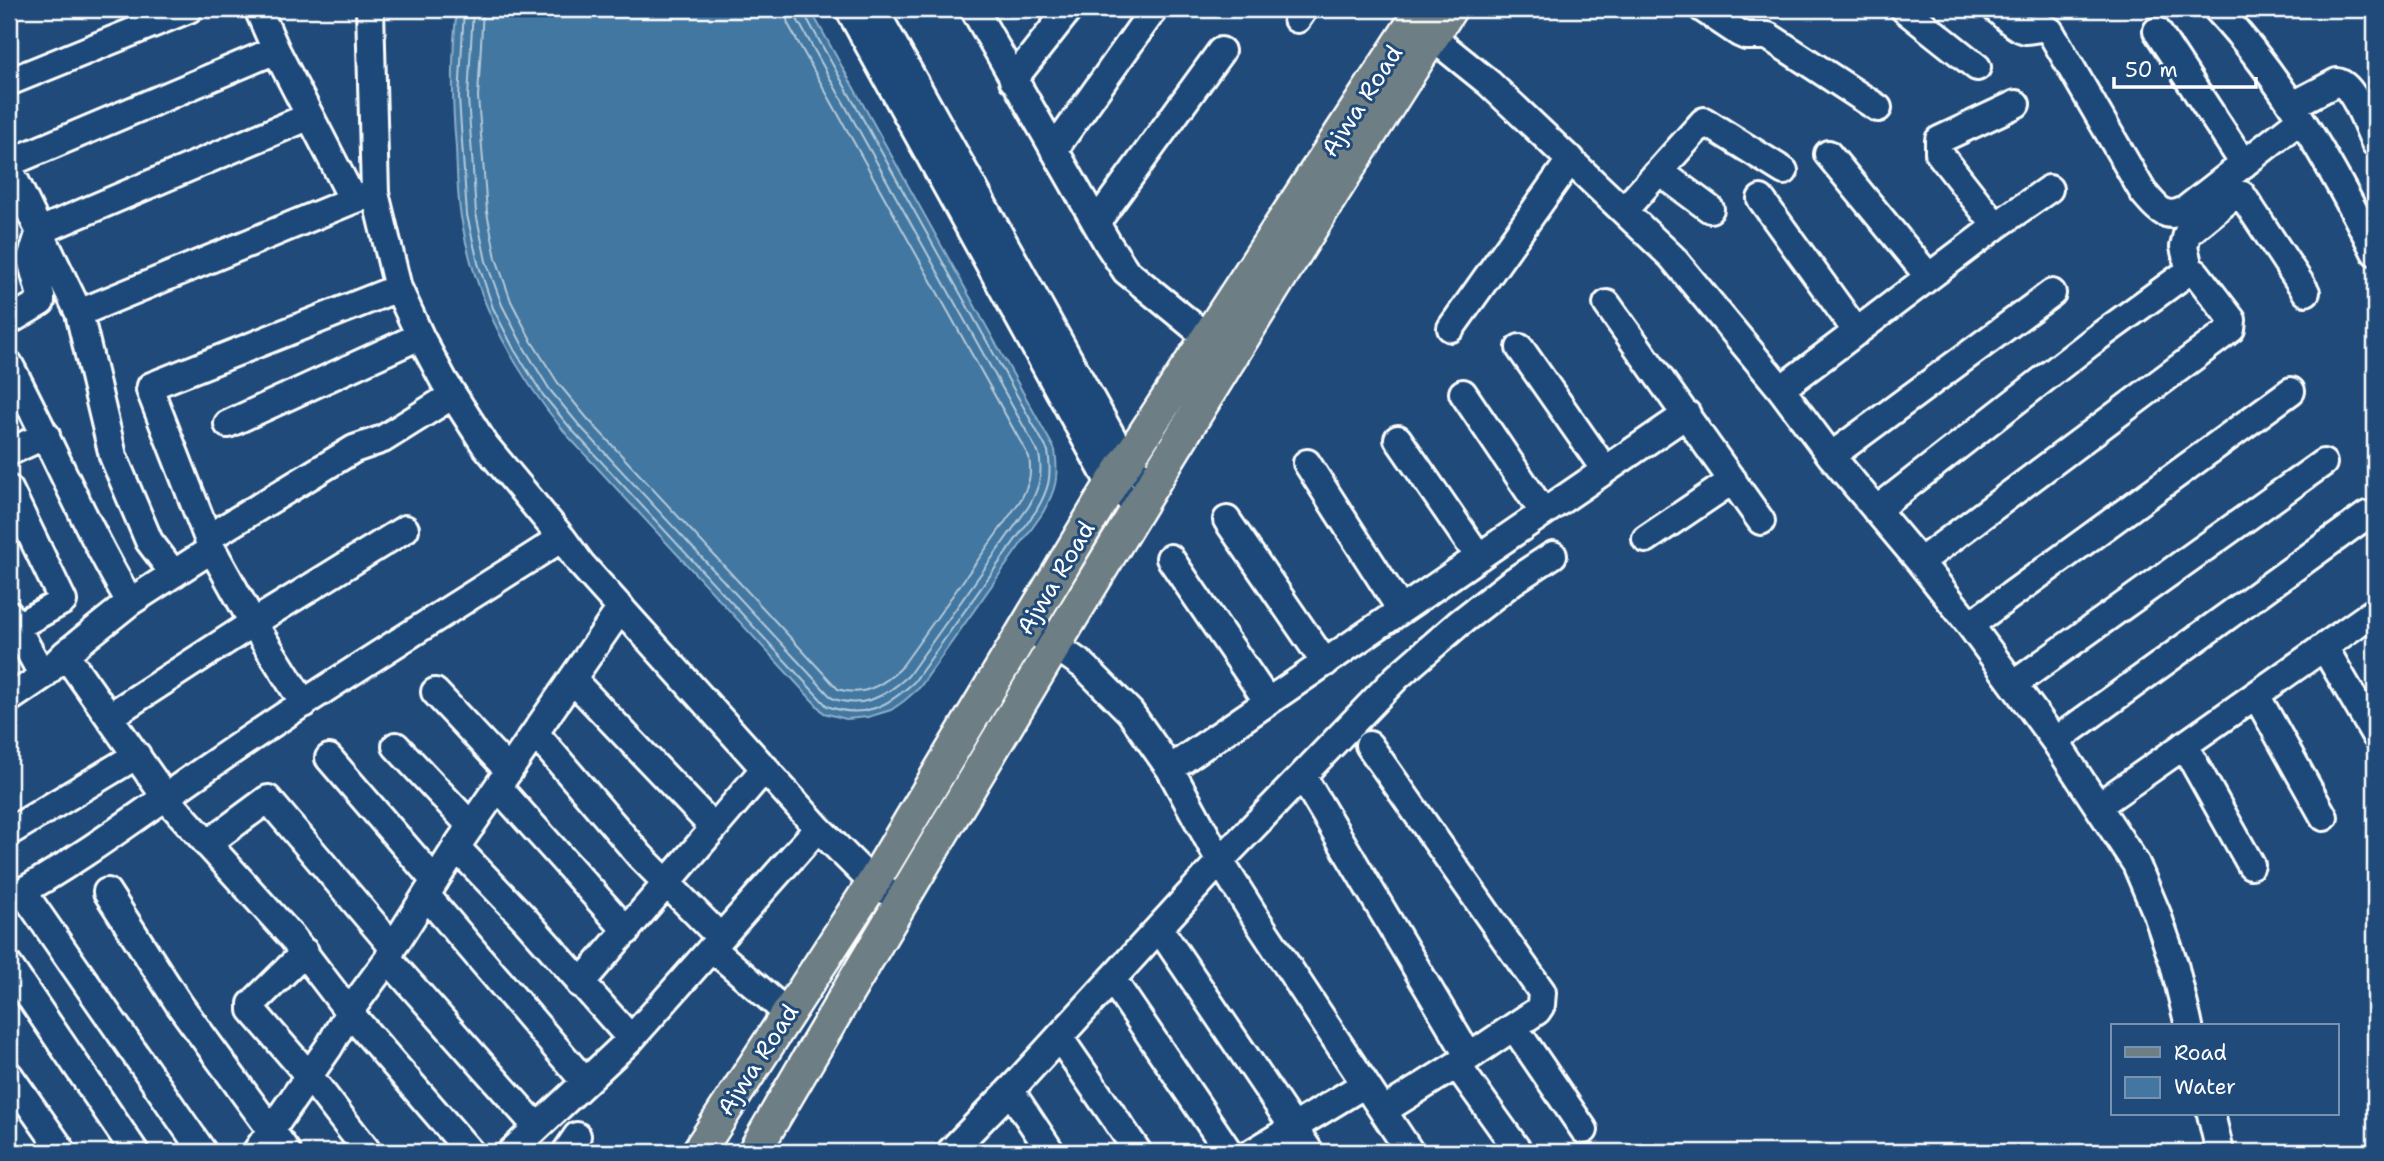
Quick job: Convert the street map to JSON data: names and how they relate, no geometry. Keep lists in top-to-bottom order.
{
  "streets": {
    "main road": ["Ajwa Road"]
  },
  "legend": ["Road", "Water"],
  "scale_bar": "50 m"
}
